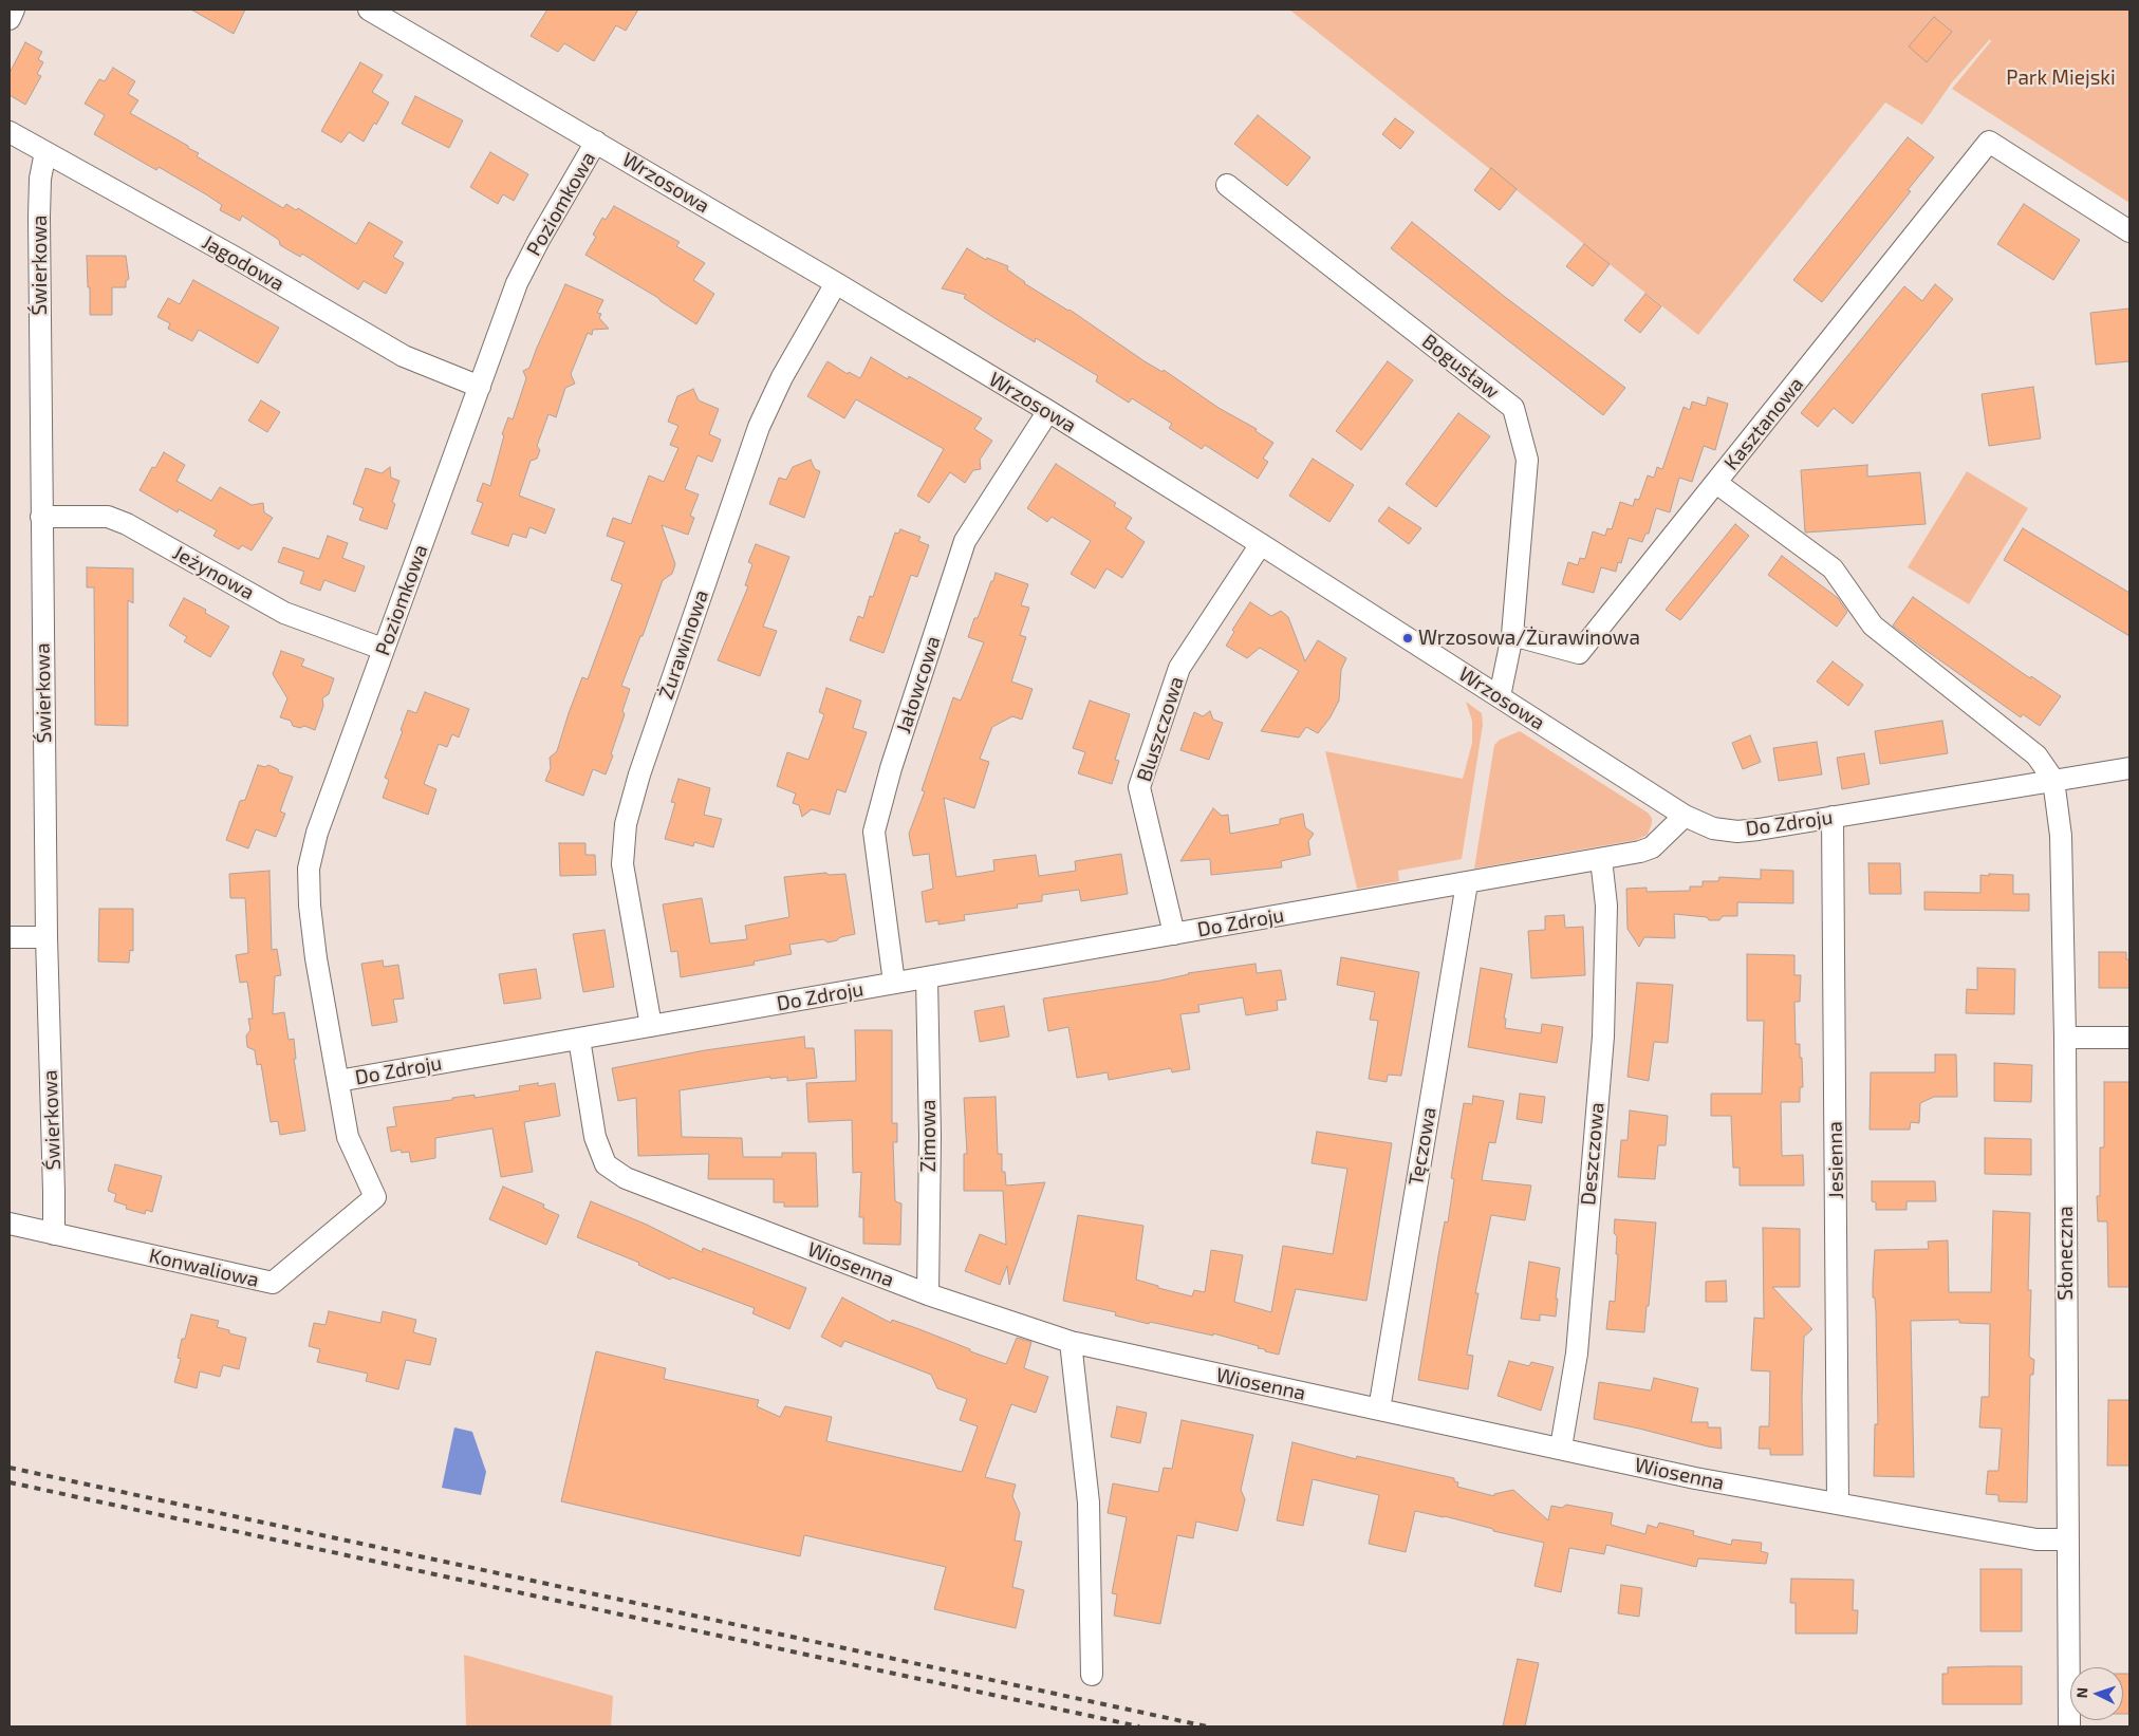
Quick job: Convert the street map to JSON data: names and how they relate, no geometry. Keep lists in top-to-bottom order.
{
  "streets": {
    "street": [
      "Wrzosowa",
      "Poziomkowa",
      "Jagodowa",
      "Świerkowa",
      "Bogusław",
      "Kasztanowa",
      "Jeżynowa",
      "Żurawinowa",
      "Jałowcowa",
      "Bluszczowa",
      "Do Zdroju",
      "Zimowa",
      "Tęczowa",
      "Deszczowa",
      "Jesienna",
      "Słoneczna",
      "Wiosenna",
      "Konwaliowa"
    ]
  },
  "crossings": [
    ["Wrzosowa", "Poziomkowa"],
    ["Wrzosowa", "Bogusław"],
    ["Wrzosowa", "Żurawinowa"],
    ["Wrzosowa", "Jałowcowa"],
    ["Wrzosowa", "Bluszczowa"],
    ["Wrzosowa", "Do Zdroju"],
    ["Poziomkowa", "Jagodowa"],
    ["Poziomkowa", "Jeżynowa"],
    ["Poziomkowa", "Do Zdroju"],
    ["Poziomkowa", "Konwaliowa"],
    ["Jagodowa", "Świerkowa"],
    ["Świerkowa", "Jeżynowa"],
    ["Świerkowa", "Konwaliowa"],
    ["Kasztanowa", "Do Zdroju"],
    ["Kasztanowa", "Słoneczna"],
    ["Żurawinowa", "Do Zdroju"],
    ["Jałowcowa", "Do Zdroju"],
    ["Bluszczowa", "Do Zdroju"],
    ["Do Zdroju", "Zimowa"],
    ["Do Zdroju", "Tęczowa"],
    ["Do Zdroju", "Deszczowa"],
    ["Do Zdroju", "Jesienna"],
    ["Do Zdroju", "Słoneczna"],
    ["Do Zdroju", "Wiosenna"],
    ["Do Zdroju", "Konwaliowa"],
    ["Zimowa", "Wiosenna"],
    ["Tęczowa", "Wiosenna"],
    ["Deszczowa", "Wiosenna"],
    ["Jesienna", "Wiosenna"],
    ["Słoneczna", "Wiosenna"]
  ],
  "parks": ["Park Miejski"],
  "places": ["Wrzosowa/Żurawinowa"],
  "north": "left"
}
